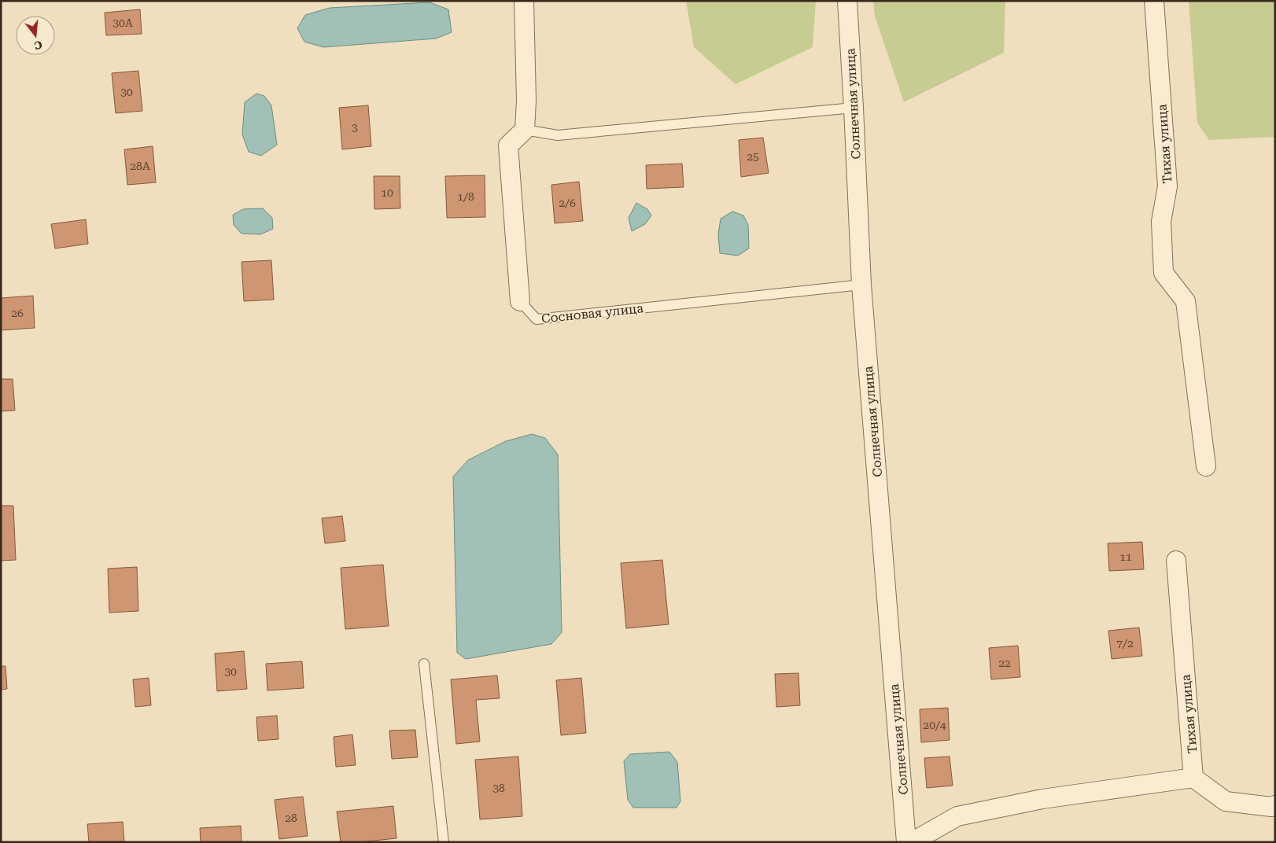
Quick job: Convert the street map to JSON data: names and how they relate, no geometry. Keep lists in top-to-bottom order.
{
  "streets": {
    "street": ["Солнечная улица", "Тихая улица", "Сосновая улица"]
  },
  "crossings": [
    ["Солнечная улица", "Сосновая улица"]
  ],
  "house_numbers": [
    "30А",
    "30",
    "3",
    "25",
    "28А",
    "10",
    "1/8",
    "2/6",
    "26",
    "11",
    "7/2",
    "22",
    "30",
    "20/4",
    "38",
    "28"
  ],
  "north": "bottom"
}
